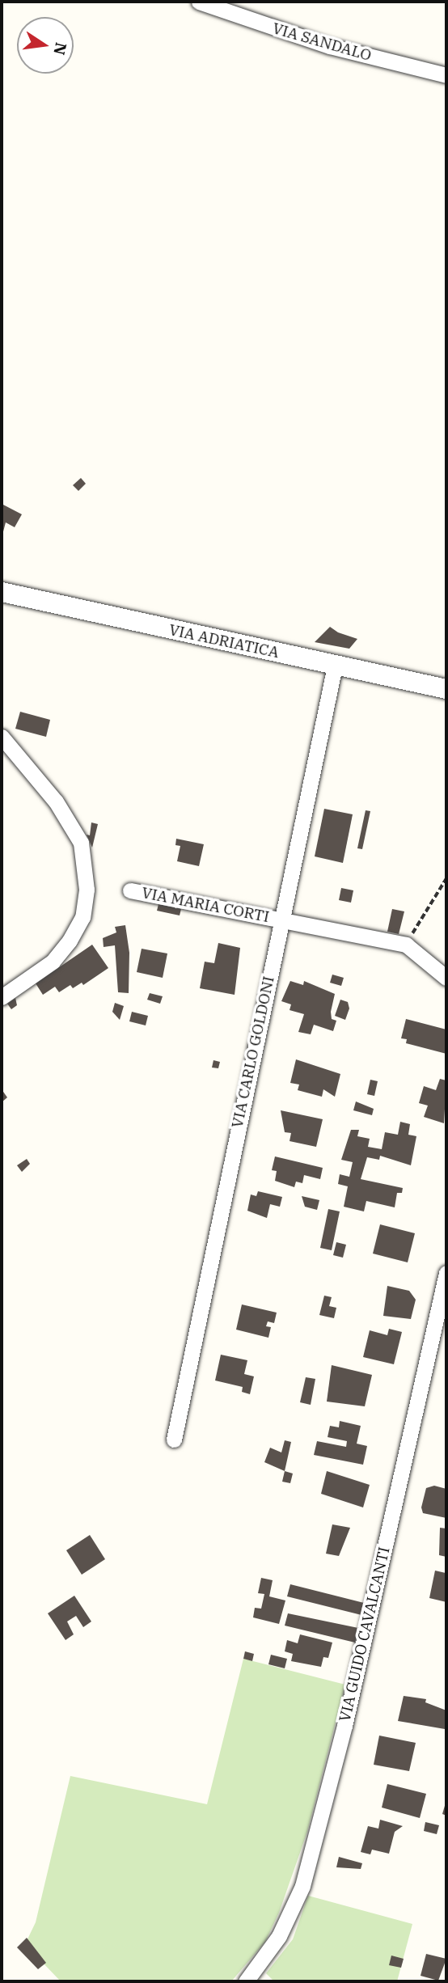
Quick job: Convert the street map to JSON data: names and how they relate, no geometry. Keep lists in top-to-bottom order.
{
  "streets": {
    "street": [
      "VIA SANDALO",
      "VIA ADRIATICA",
      "VIA MARIA CORTI",
      "VIA CARLO GOLDONI",
      "VIA GUIDO CAVALCANTI"
    ]
  },
  "crossings": [
    ["VIA ADRIATICA", "VIA CARLO GOLDONI"],
    ["VIA MARIA CORTI", "VIA CARLO GOLDONI"]
  ],
  "north": "right"
}
